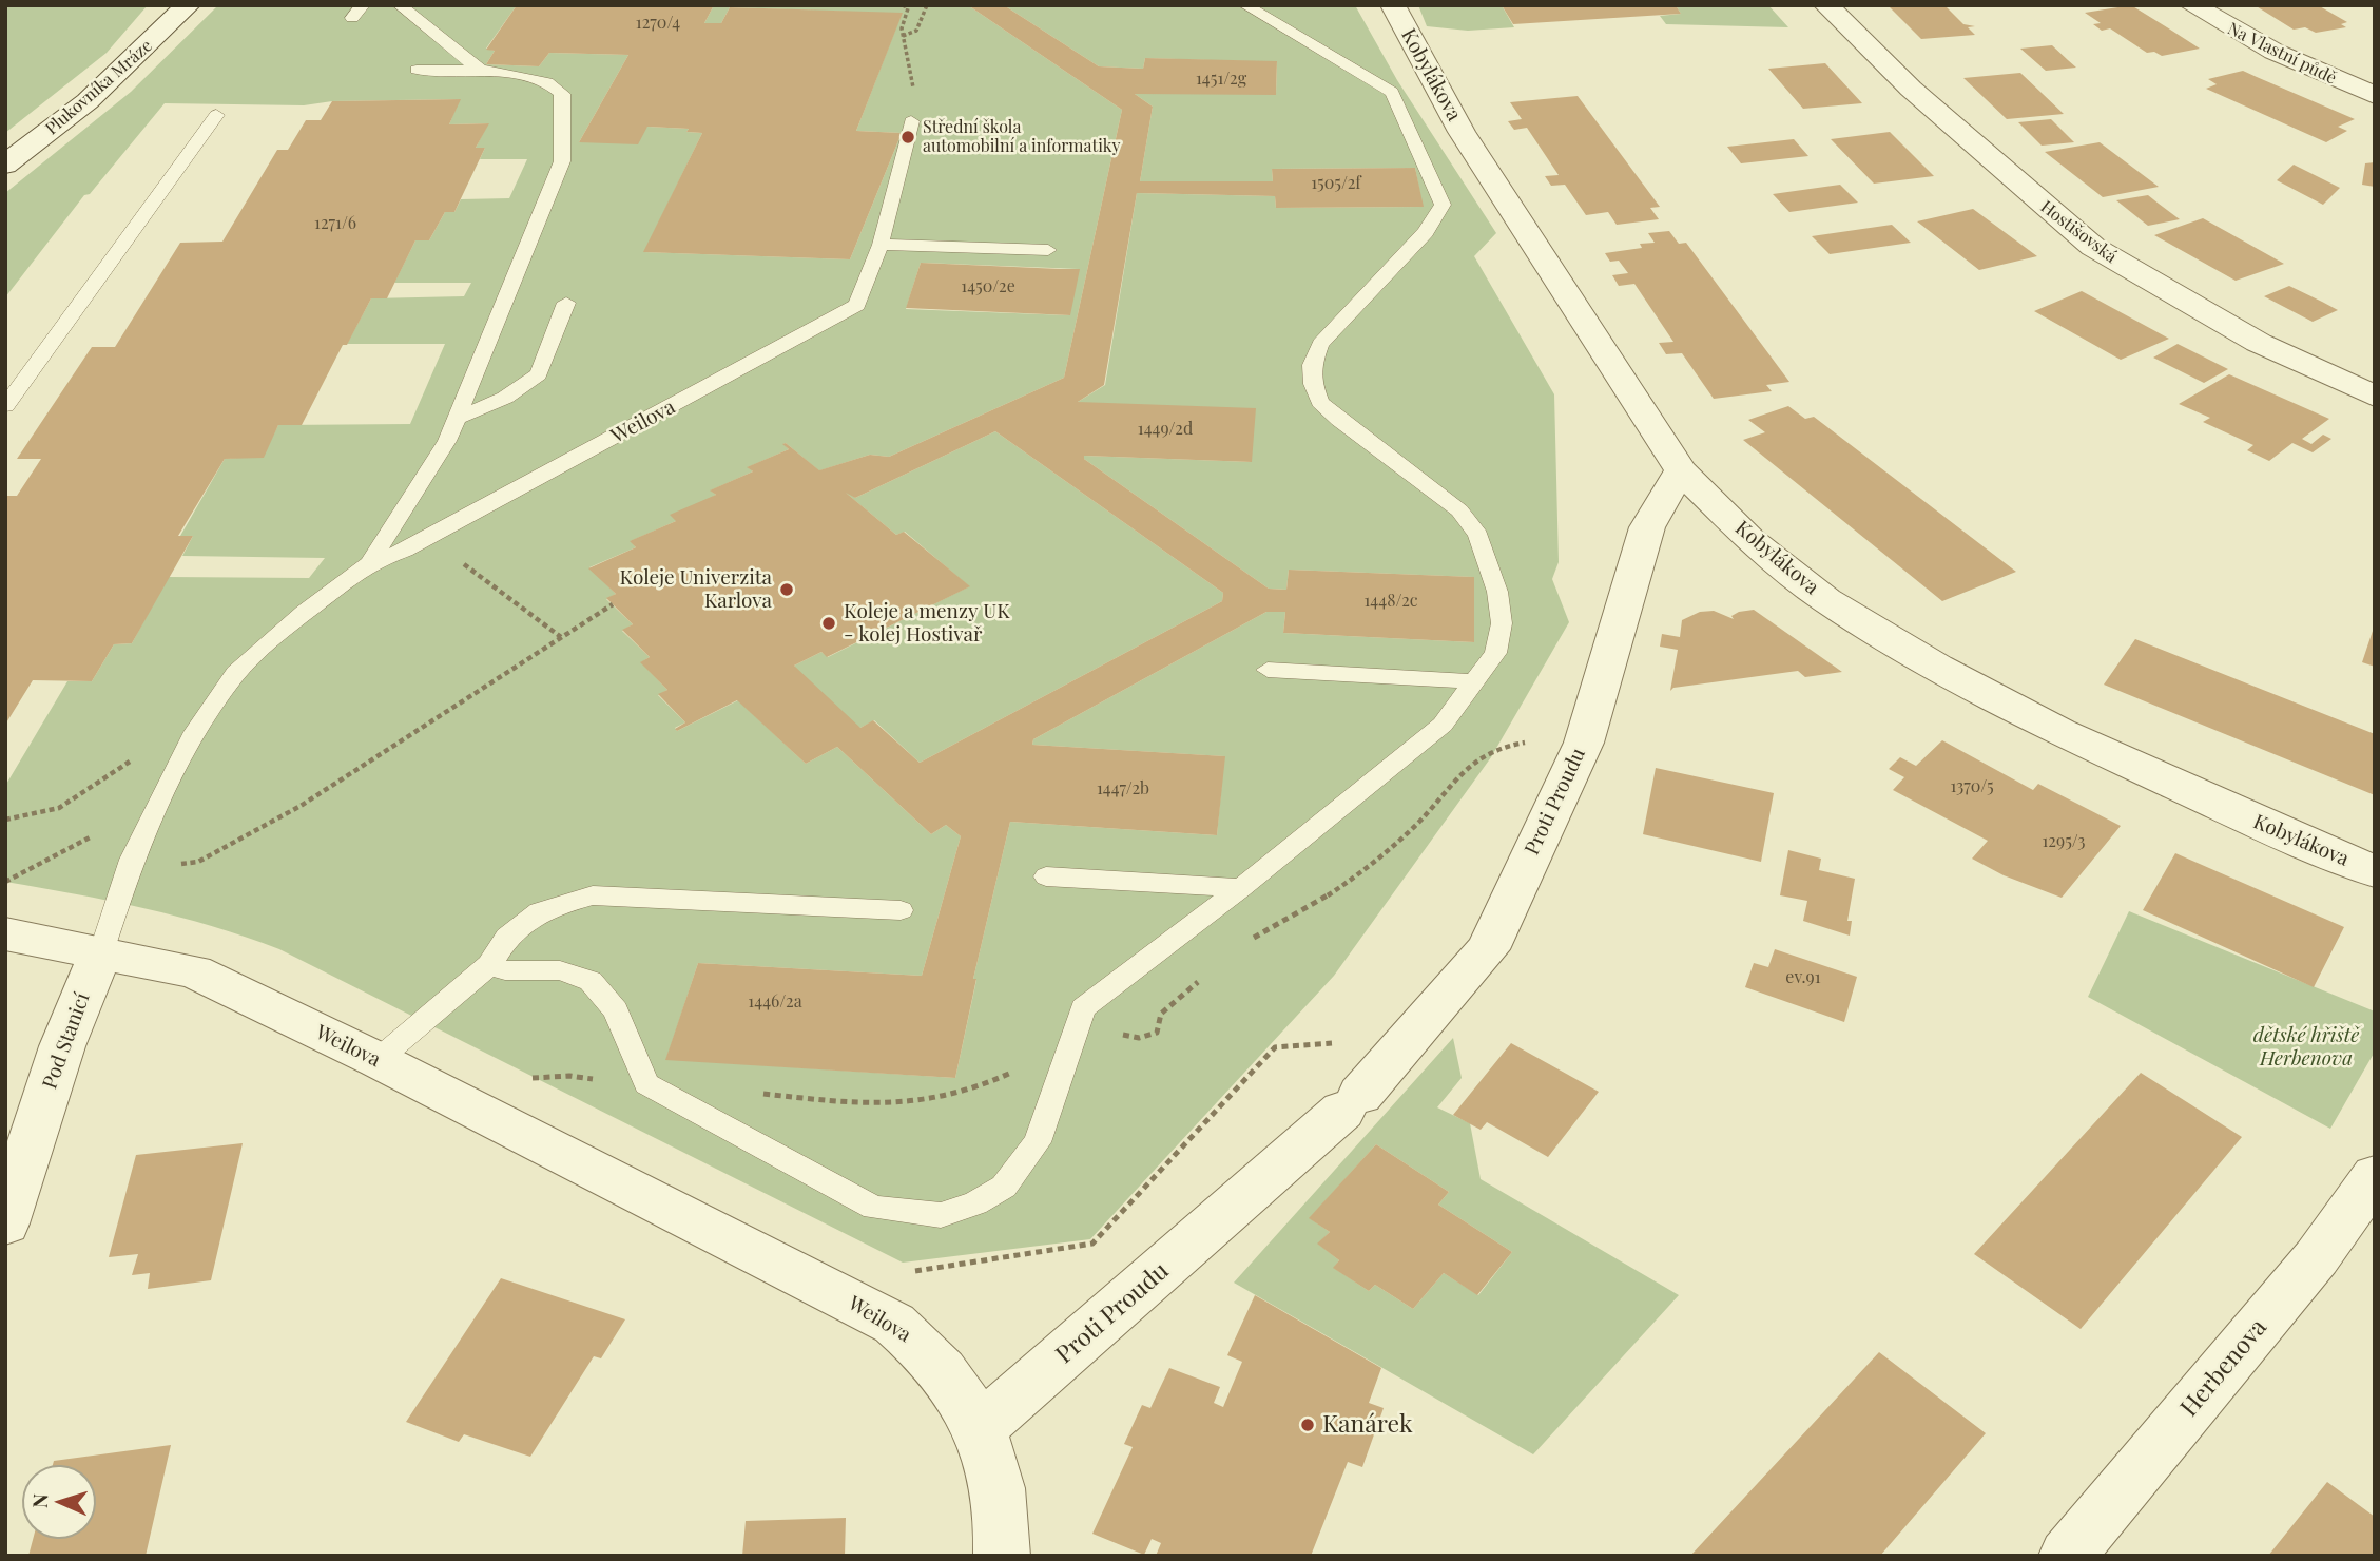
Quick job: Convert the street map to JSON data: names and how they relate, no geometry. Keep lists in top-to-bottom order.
{
  "streets": {
    "street": [
      "Na Vlastní půdě",
      "Kobylákova",
      "Plukovníka Mráze",
      "Hostišovská",
      "Weilova",
      "Proti Proudu",
      "Pod Stanicí",
      "Herbenova"
    ]
  },
  "crossings": [
    ["Kobylákova", "Proti Proudu"],
    ["Weilova", "Proti Proudu"],
    ["Weilova", "Pod Stanicí"]
  ],
  "parks": ["dětské hřiště Herbenova"],
  "places": [
    "Střední škola automobilní a informatiky",
    "Koleje Univerzita Karlova",
    "Koleje a menzy UK - kolej Hostivař",
    "Kanárek"
  ],
  "house_numbers": [
    "1270/4",
    "1451/2g",
    "1505/2f",
    "1271/6",
    "1450/2e",
    "1449/2d",
    "1448/2c",
    "1370/5",
    "1447/2b",
    "1295/3",
    "ev.91",
    "1446/2a"
  ],
  "north": "left"
}
